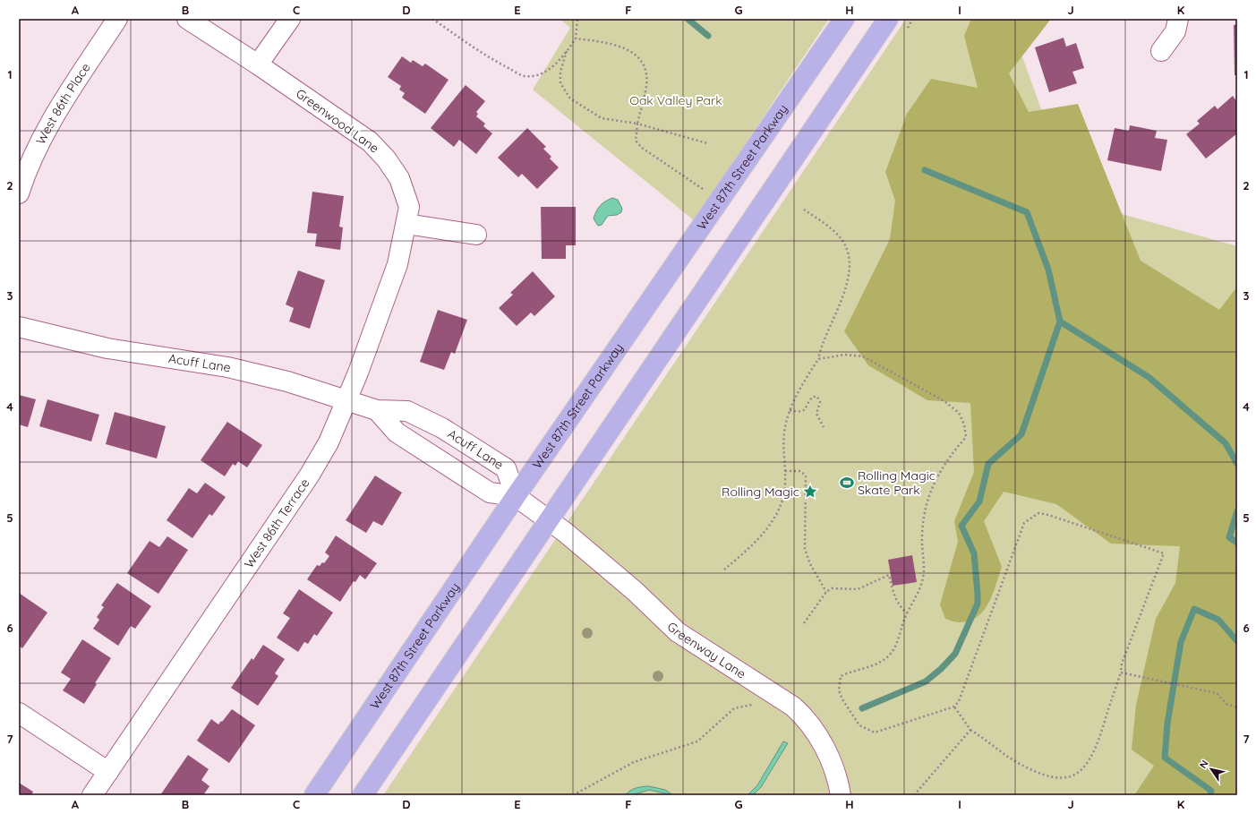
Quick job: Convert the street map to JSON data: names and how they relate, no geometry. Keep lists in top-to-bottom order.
{
  "streets": {
    "main road": ["West 87th Street Parkway"],
    "street": [
      "West 86th Place",
      "Greenwood Lane",
      "Acuff Lane",
      "West 86th Terrace",
      "Greenway Lane"
    ]
  },
  "crossings": [
    ["Greenwood Lane", "West 86th Terrace"],
    ["West 87th Street Parkway", "Acuff Lane"],
    ["Acuff Lane", "West 86th Terrace"],
    ["Acuff Lane", "Greenway Lane"]
  ],
  "parks": ["Oak Valley Park"],
  "places": {
    "sports": ["Rolling Magic Skate Park"],
    "place": ["Rolling Magic"]
  },
  "north": "top left",
  "grid": {
    "columns": [
      "A",
      "B",
      "C",
      "D",
      "E",
      "F",
      "G",
      "H",
      "I",
      "J",
      "K"
    ],
    "rows": [
      "1",
      "2",
      "3",
      "4",
      "5",
      "6",
      "7"
    ]
  }
}
